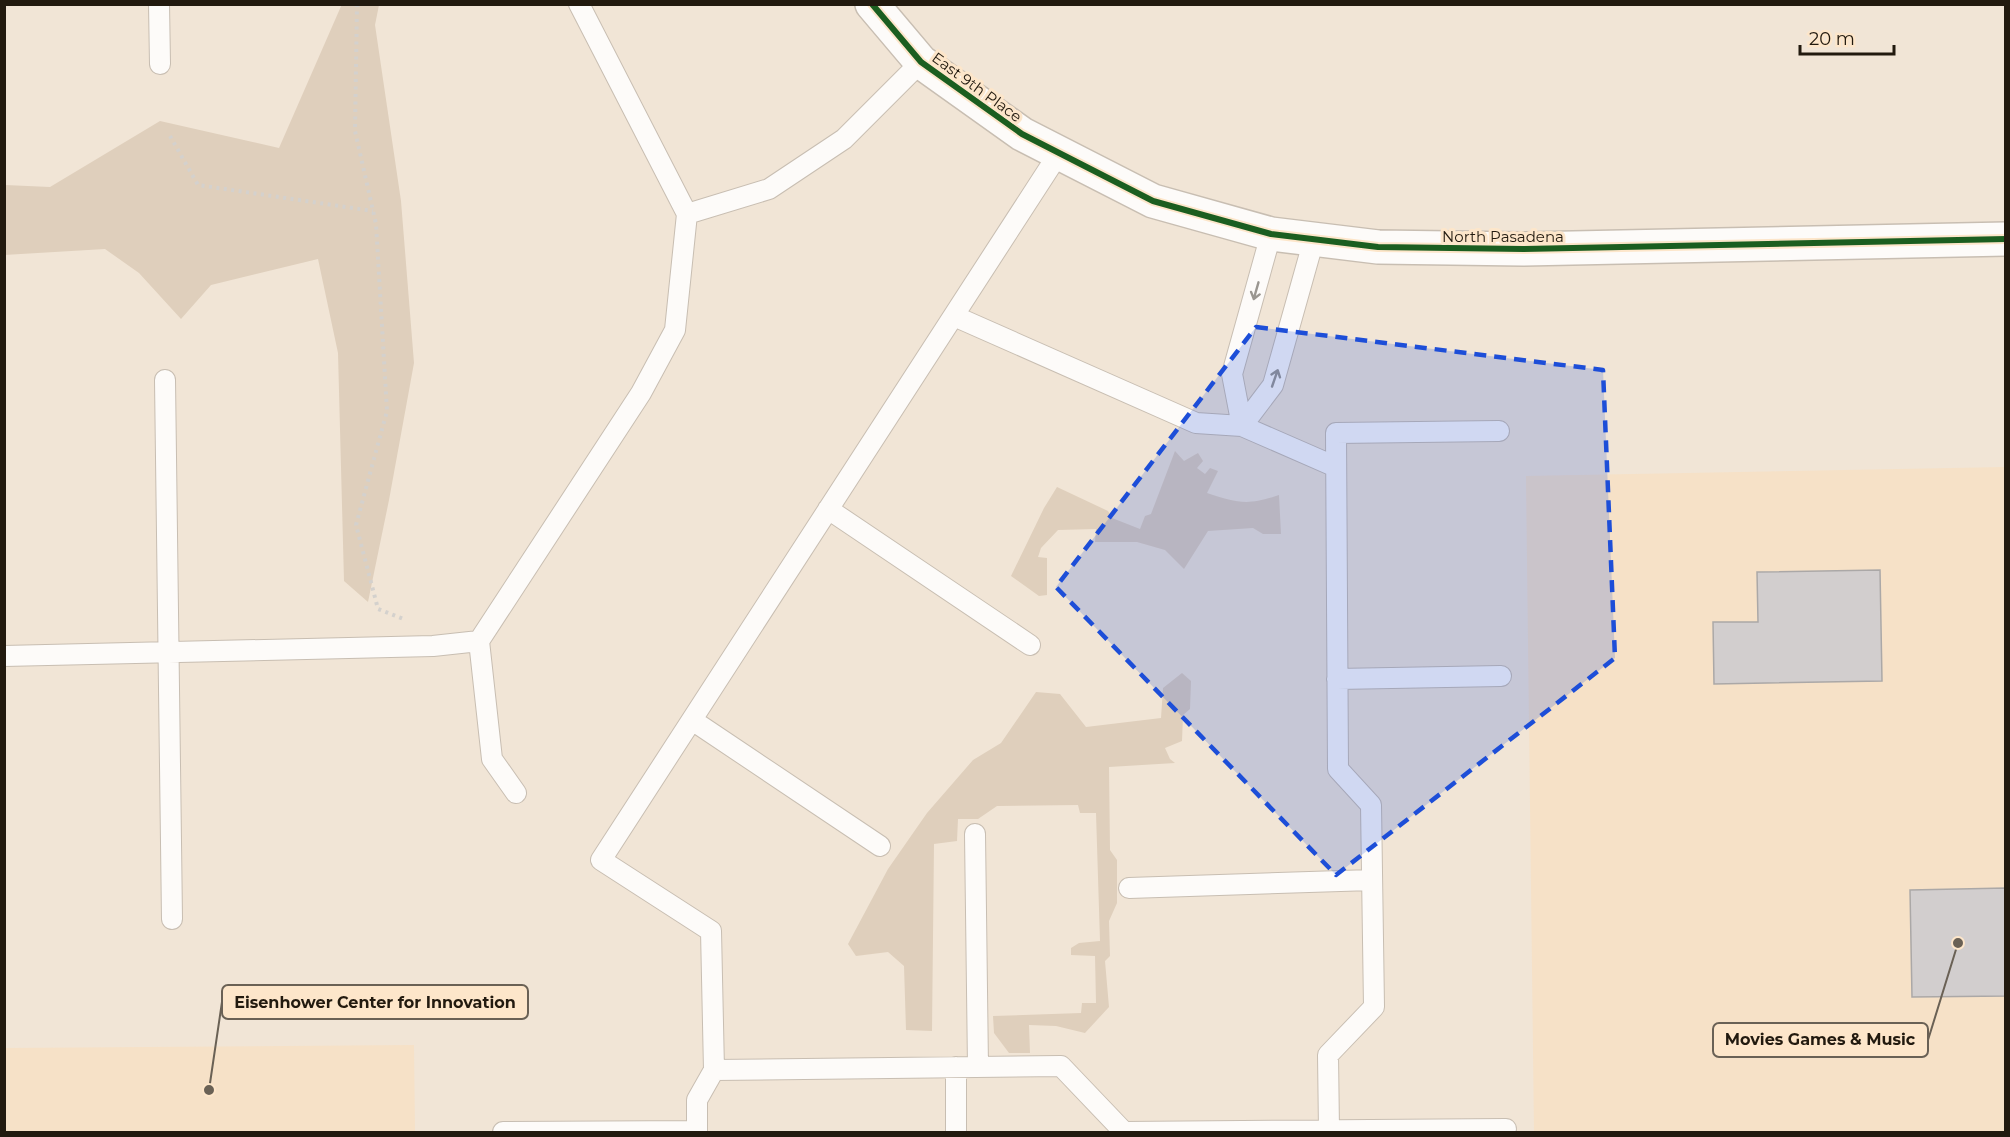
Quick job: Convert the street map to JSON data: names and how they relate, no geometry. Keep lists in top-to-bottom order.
{
  "streets": {
    "street": ["East 9th Place", "North Pasadena"]
  },
  "crossings": [
    ["East 9th Place", "North Pasadena"]
  ],
  "places": ["Movies Games & Music", "Eisenhower Center for Innovation"],
  "scale_bar": "20 m"
}
